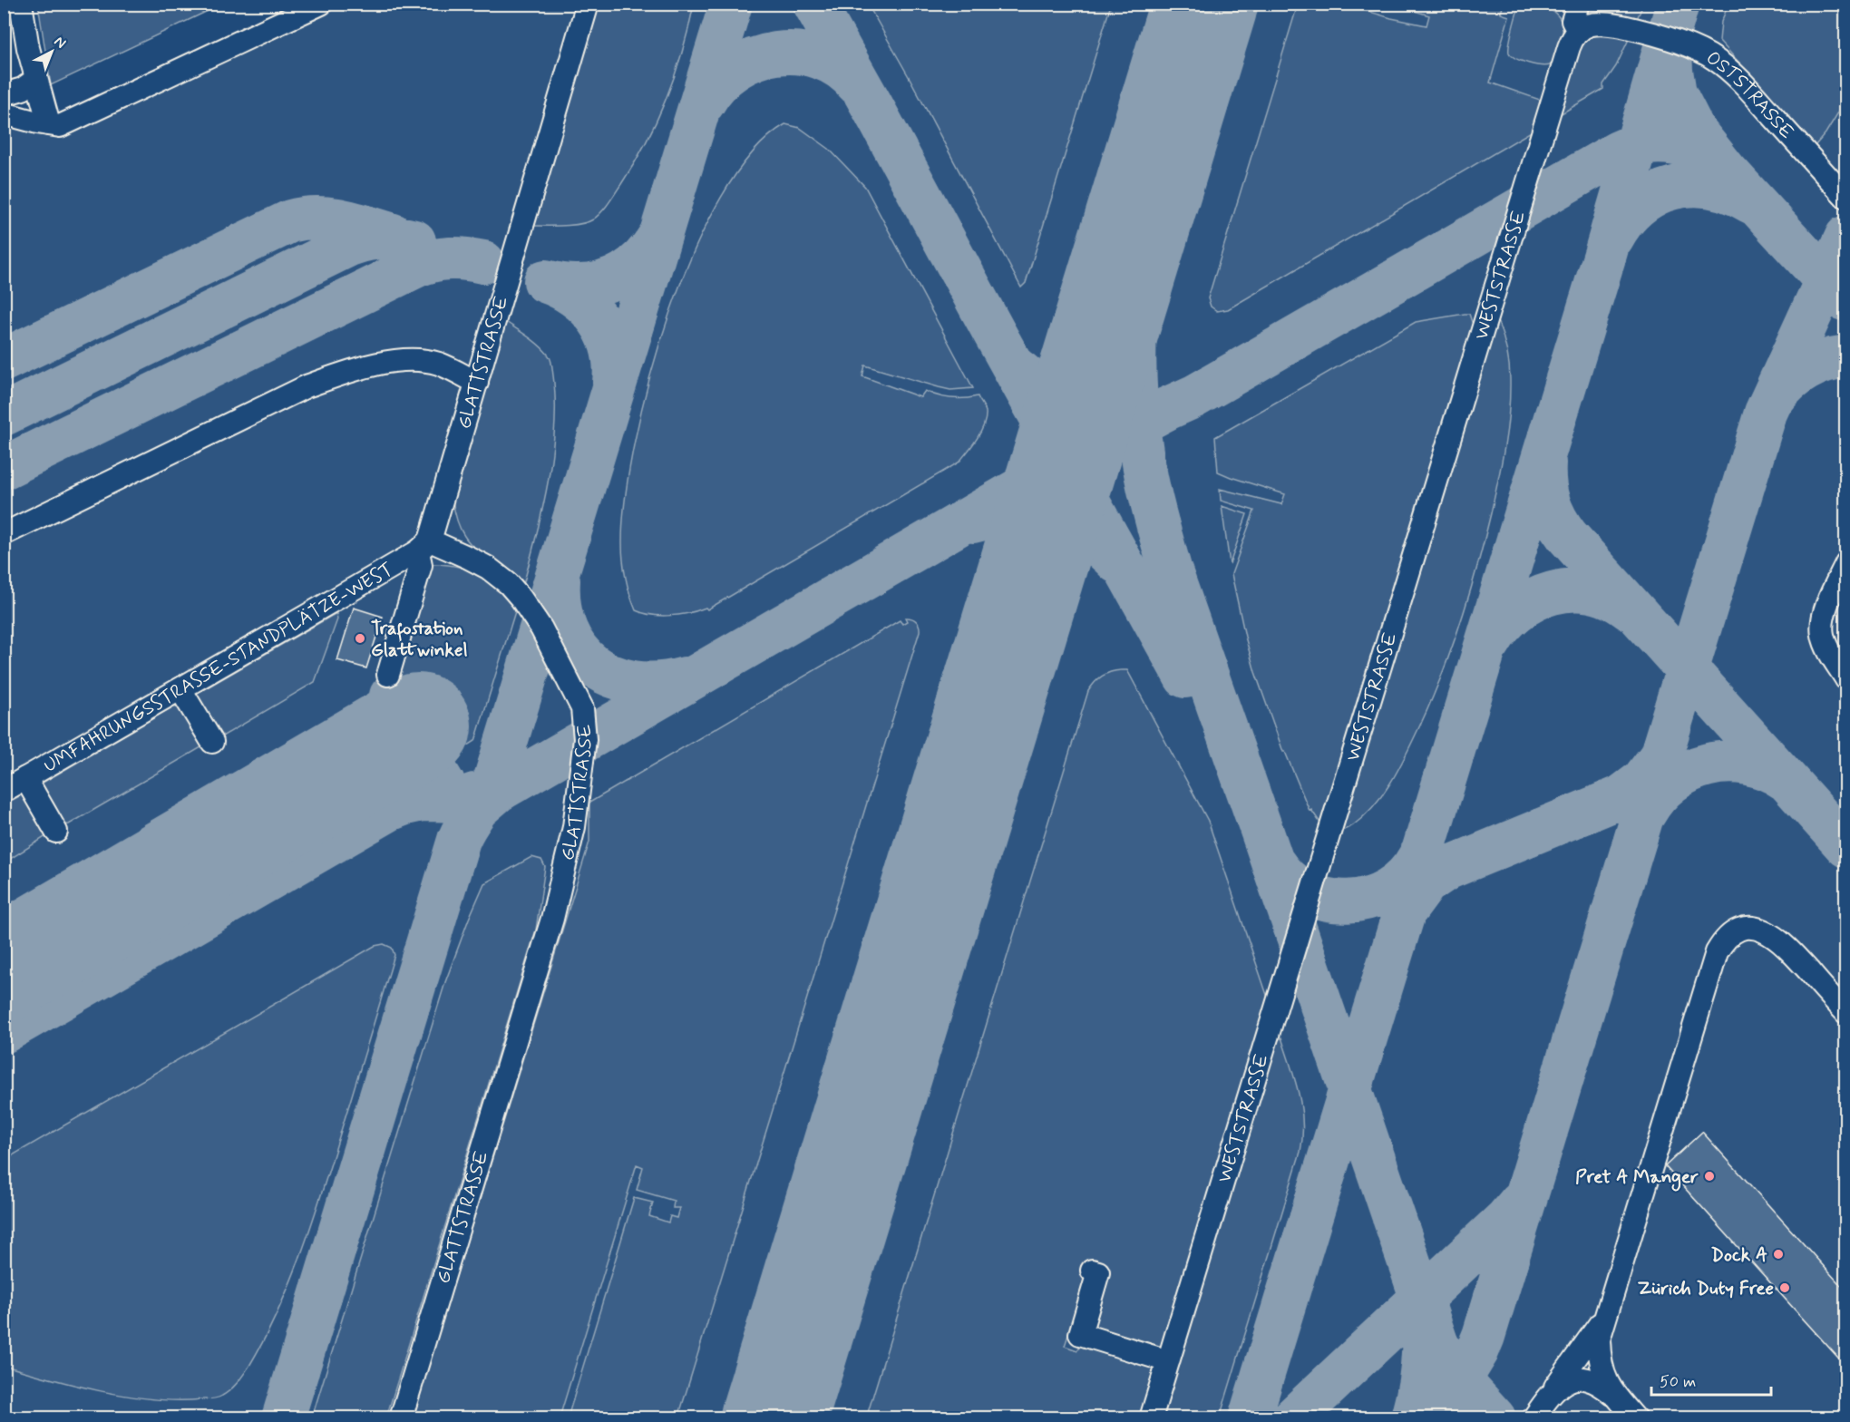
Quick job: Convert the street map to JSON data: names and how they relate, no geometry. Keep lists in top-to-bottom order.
{
  "streets": {
    "street": [
      "OSTSTRASSE",
      "WESTSTRASSE",
      "GLATTSTRASSE",
      "UMFAHRUNGSSTRASSE-STANDPLÄTZE-WEST"
    ]
  },
  "crossings": [
    ["OSTSTRASSE", "WESTSTRASSE"],
    ["GLATTSTRASSE", "UMFAHRUNGSSTRASSE-STANDPLÄTZE-WEST"]
  ],
  "places": [
    "Trafostation Glattwinkel",
    "Pret A Manger",
    "Dock A",
    "Zürich Duty Free"
  ],
  "scale_bar": "50 m",
  "north": "top right"
}
